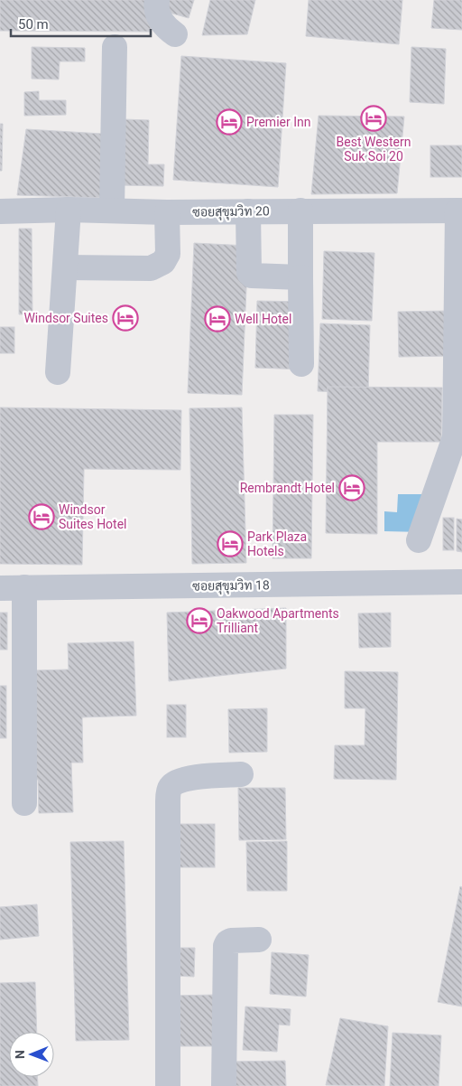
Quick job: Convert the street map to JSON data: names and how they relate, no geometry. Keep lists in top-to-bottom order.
{
  "streets": {
    "street": ["ซอยสุขุมวิท 20", "ซอยสุขุมวิท 18"]
  },
  "places": {
    "hotel": [
      "Best Western Suk Soi 20",
      "Premier Inn",
      "Windsor Suites",
      "Well Hotel",
      "Rembrandt Hotel",
      "Windsor Suites Hotel",
      "Park Plaza Hotels",
      "Oakwood Apartments Trilliant"
    ]
  },
  "scale_bar": "50 m",
  "north": "left"
}
